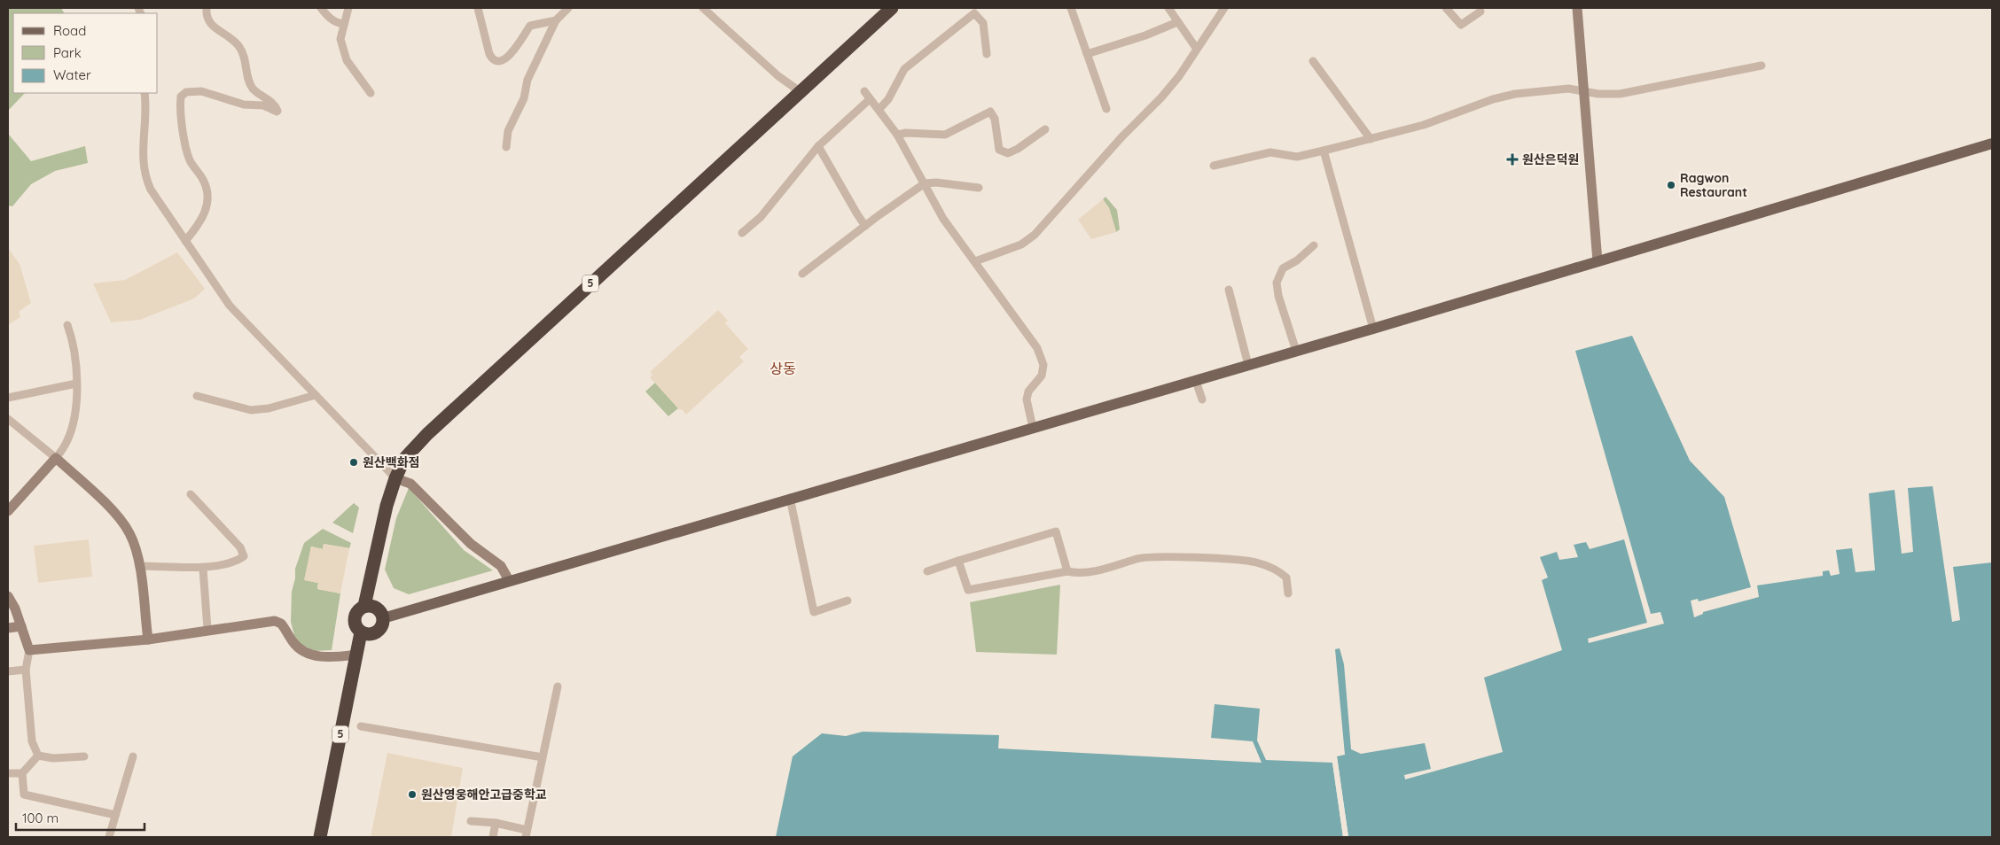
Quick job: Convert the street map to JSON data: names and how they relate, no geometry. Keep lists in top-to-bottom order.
{
  "streets": {
    "highway": ["5"]
  },
  "districts": ["상동"],
  "places": {
    "health": ["원산은덕원"],
    "other": ["Ragwon Restaurant", "원산백화점", "원산영웅해안고급중학교"]
  },
  "legend": ["Road", "Park", "Water"],
  "scale_bar": "100 m"
}
